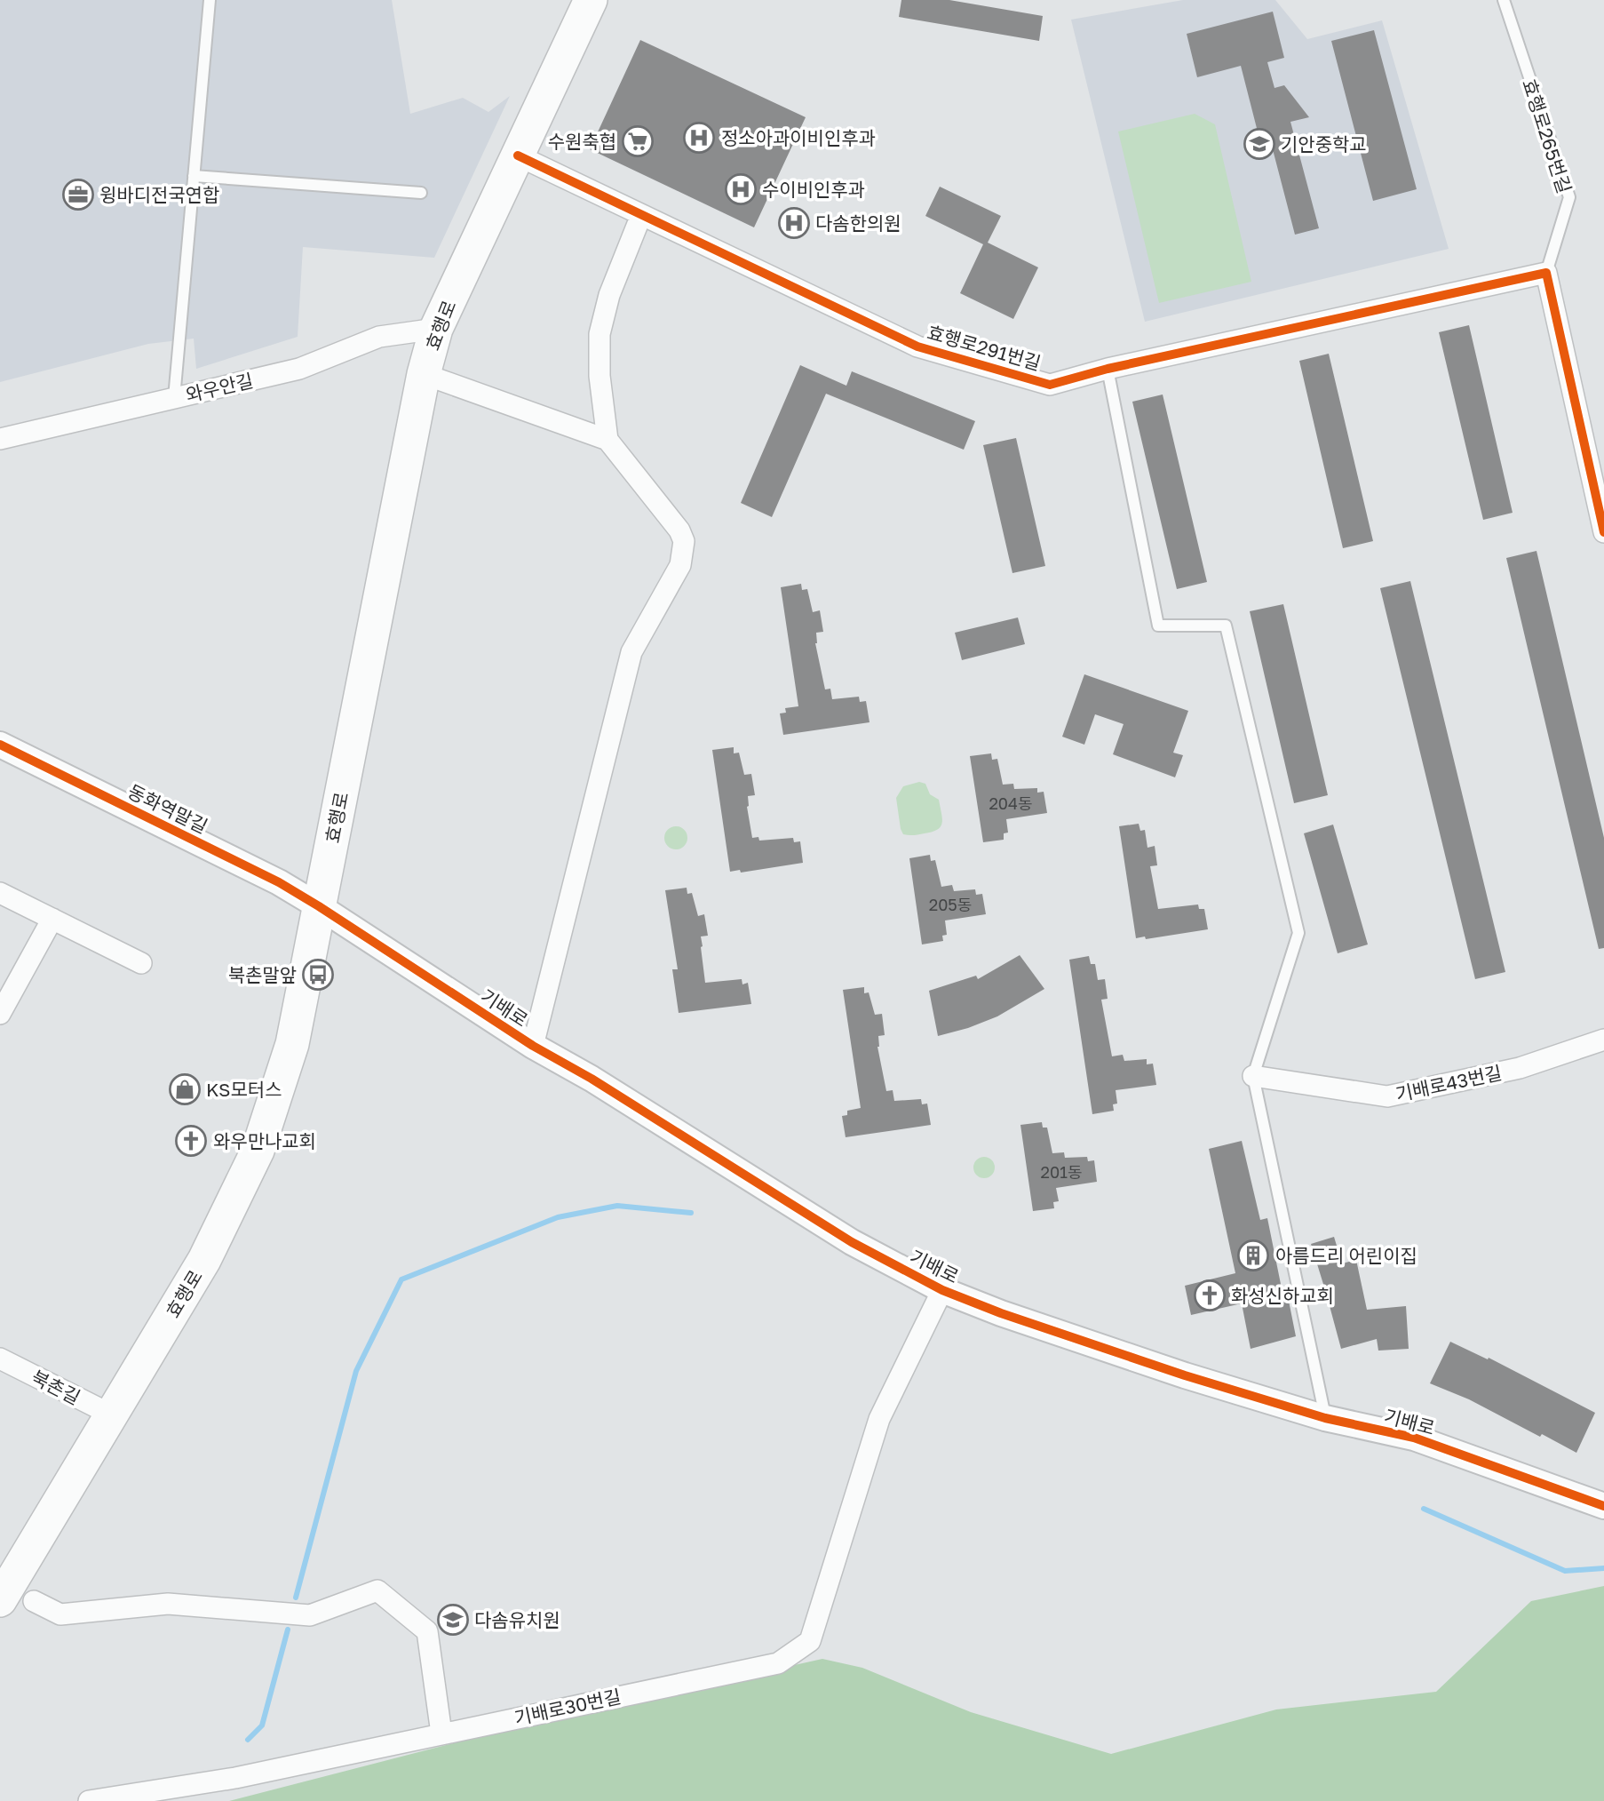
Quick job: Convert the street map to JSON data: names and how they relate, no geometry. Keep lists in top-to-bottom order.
{
  "streets": {
    "main road": ["효행로"],
    "street": [
      "효행로291번길",
      "와우안길",
      "동화역말길",
      "기배로",
      "기배로43번길",
      "북촌길",
      "기배로30번길"
    ],
    "lane": ["효행로265번길"]
  },
  "crossings": [
    ["효행로265번길", "효행로291번길"],
    ["효행로", "효행로291번길"],
    ["효행로", "와우안길"],
    ["효행로", "동화역말길"],
    ["효행로", "기배로"],
    ["효행로", "북촌길"],
    ["동화역말길", "기배로"],
    ["기배로", "기배로30번길"]
  ],
  "places": {
    "hospital": ["정소아과이비인후과", "수이비인후과", "다솜한의원"],
    "supermarket": ["수원축협"],
    "school or university": ["기안중학교", "다솜유치원"],
    "office": ["윙바디전국연합"],
    "bus stop": ["북촌말앞"],
    "shop": ["KS모터스"],
    "church": ["와우만나교회", "화성신하교회"],
    "building": ["아름드리 어린이집"]
  },
  "house_numbers": ["204동", "205동", "201동"]
}
